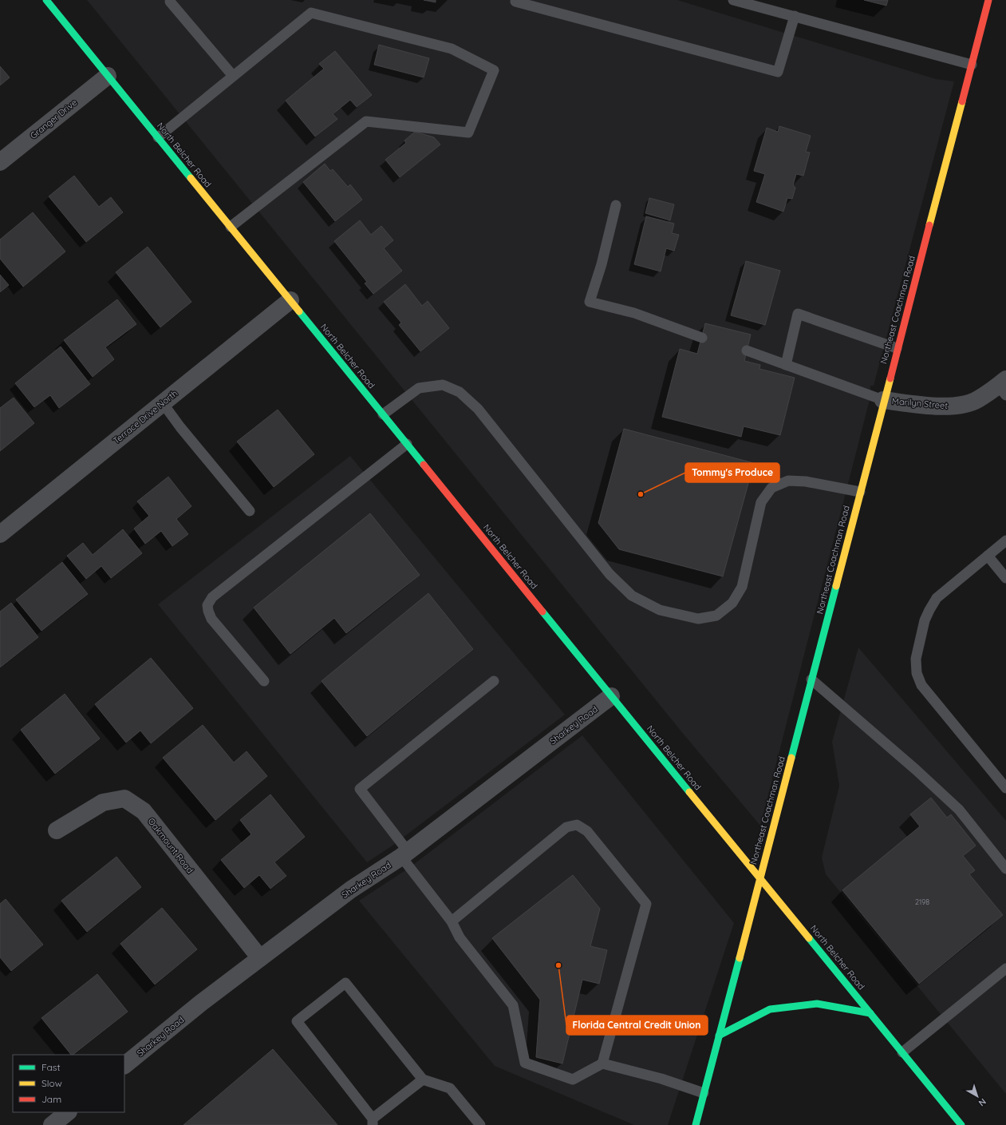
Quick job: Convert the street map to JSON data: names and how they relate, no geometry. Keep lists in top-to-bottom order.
{
  "streets": {
    "main road": ["North Belcher Road", "Northeast Coachman Road"],
    "street": [
      "Granger Drive",
      "Marilyn Street",
      "Terrace Drive North",
      "Sharkey Road",
      "Oakmount Road"
    ]
  },
  "crossings": [
    ["Granger Drive", "North Belcher Road"],
    ["North Belcher Road", "Northeast Coachman Road"],
    ["North Belcher Road", "Terrace Drive North"],
    ["North Belcher Road", "Sharkey Road"],
    ["Northeast Coachman Road", "Marilyn Street"],
    ["Sharkey Road", "Oakmount Road"]
  ],
  "places": ["Tommy's Produce", "Florida Central Credit Union"],
  "house_numbers": ["2198"],
  "legend": ["Fast", "Slow", "Jam"],
  "north": "bottom right"
}
